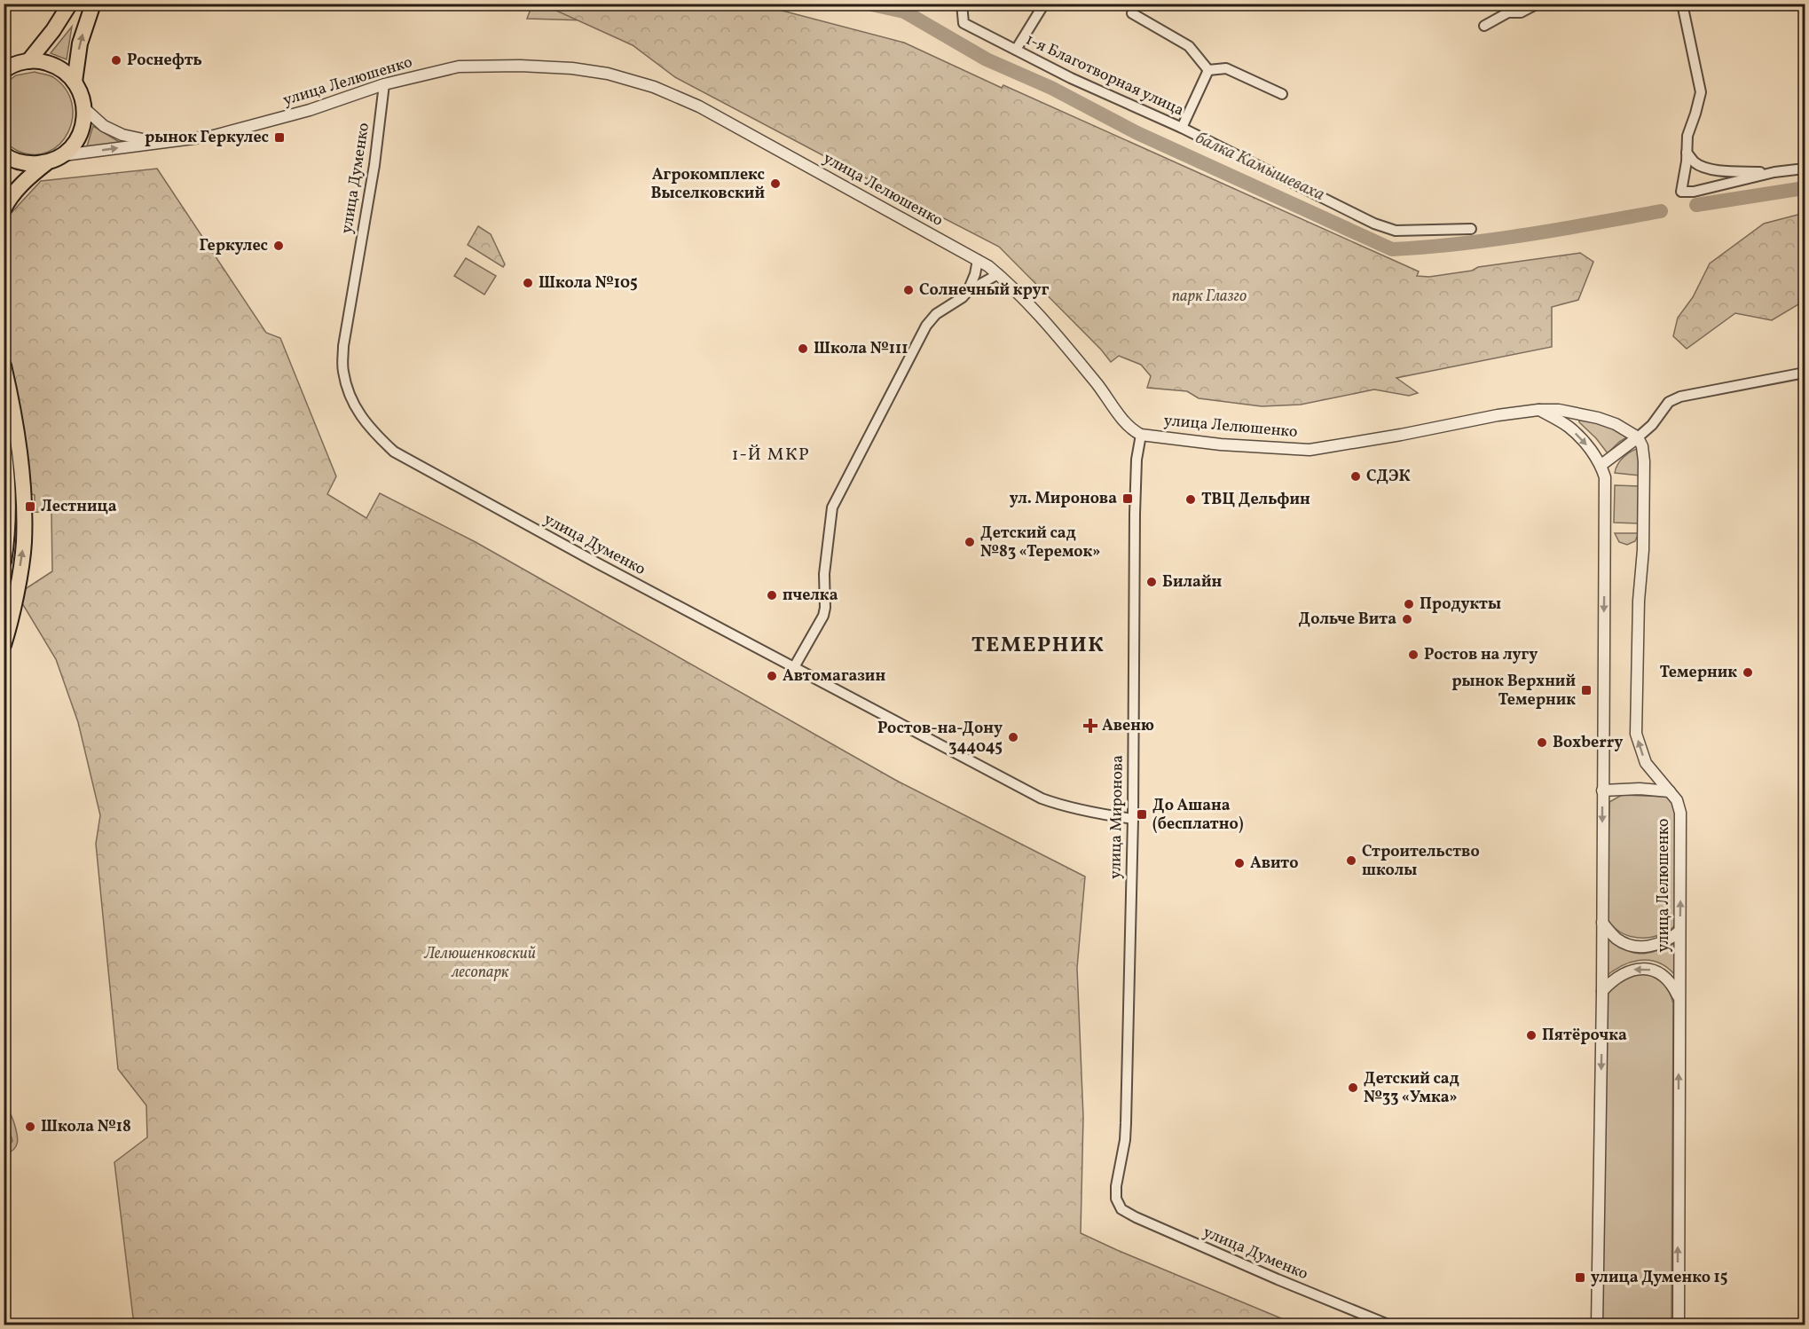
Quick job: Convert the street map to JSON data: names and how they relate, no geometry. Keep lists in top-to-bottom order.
{
  "streets": {
    "street": [
      "1-я Благотворная улица",
      "улица Лелюшенко",
      "улица Думенко",
      "улица Миронова"
    ]
  },
  "crossings": [
    ["улица Лелюшенко", "улица Думенко"],
    ["улица Лелюшенко", "улица Миронова"],
    ["улица Думенко", "улица Миронова"]
  ],
  "districts": ["1-Й МКР", "ТЕМЕРНИК"],
  "water": ["балка Камышеваха"],
  "parks": ["парк Глазго", "Лелюшенковский лесопарк"],
  "places": {
    "other": [
      "Роснефть",
      "Агрокомплекс Выселковский",
      "Геркулес",
      "Школа №105",
      "Солнечный круг",
      "Школа №111",
      "СДЭК",
      "ТВЦ Дельфин",
      "Детский сад №83 «Теремок»",
      "Билайн",
      "пчелка",
      "Продукты",
      "Дольче Вита",
      "Ростов на лугу",
      "Темерник",
      "Автомагазин",
      "Ростов-на-Дону 344045",
      "Boxberry",
      "Строительство школы",
      "Авито",
      "Пятёрочка",
      "Детский сад №33 «Умка»",
      "Школа №18"
    ],
    "transit": [
      "рынок Геркулес",
      "ул. Миронова",
      "Лестница",
      "рынок Верхний Темерник",
      "До Ашана (бесплатно)",
      "улица Думенко 15"
    ],
    "health": ["Авеню"]
  }
}
